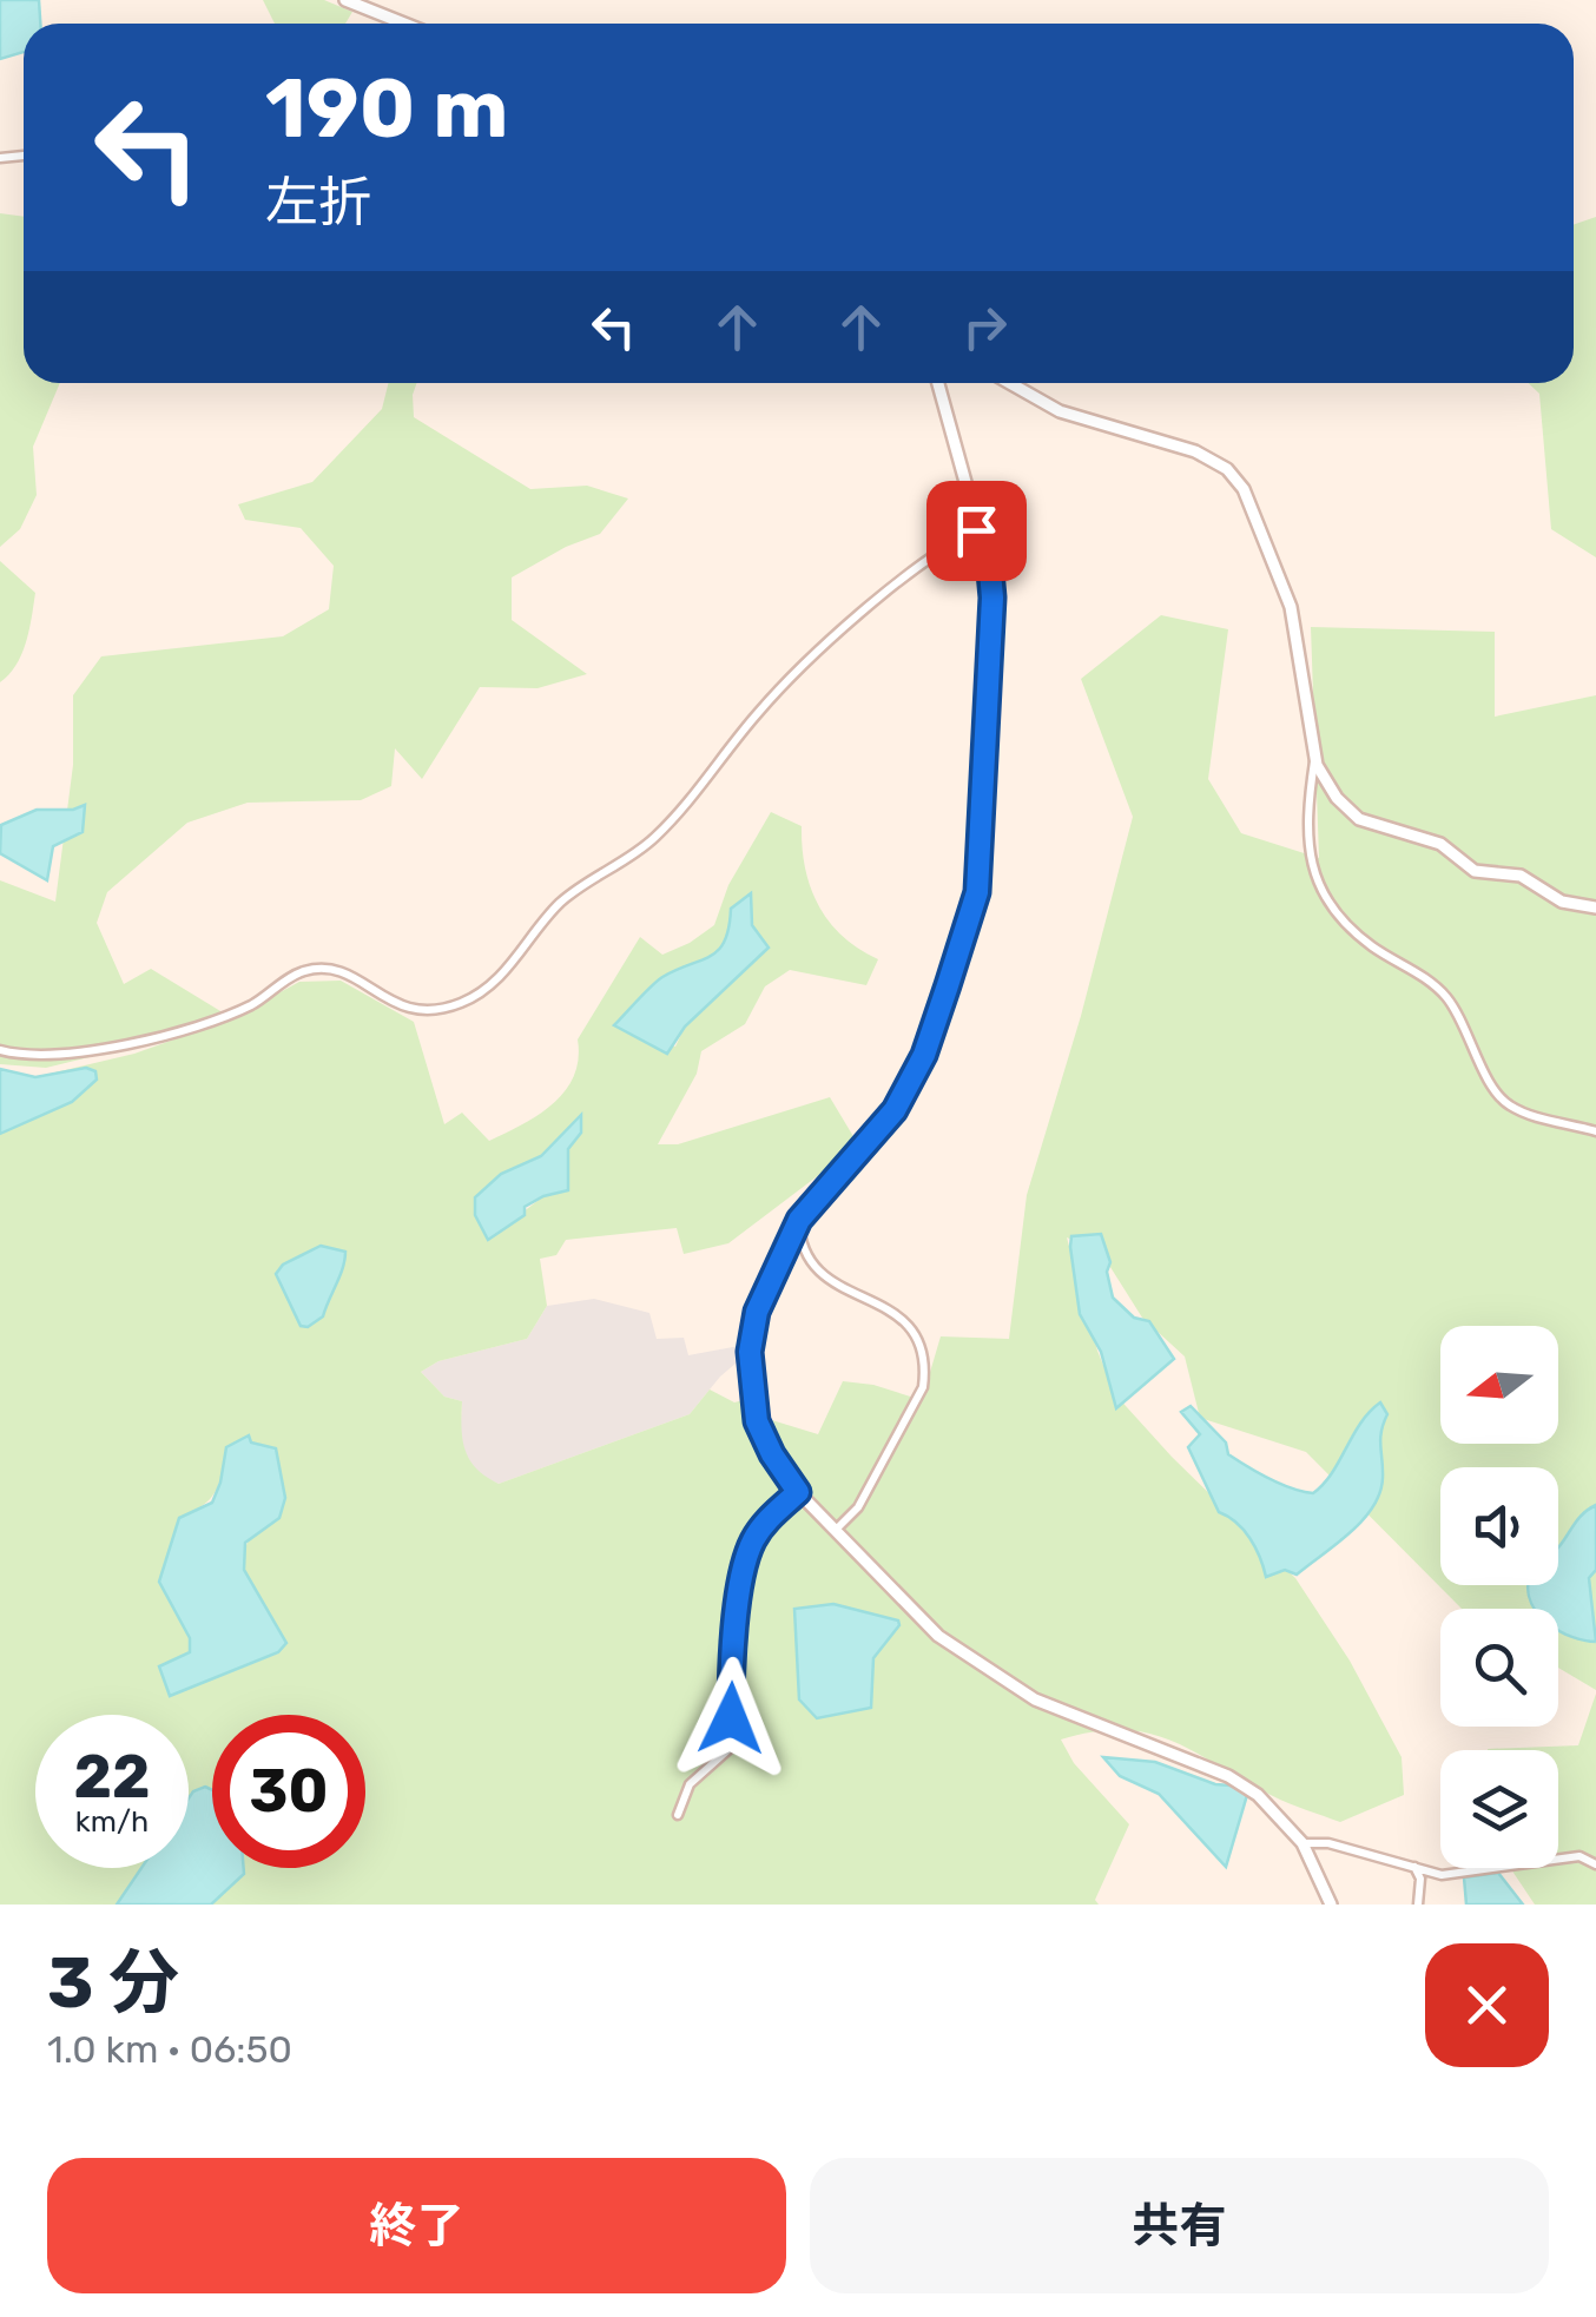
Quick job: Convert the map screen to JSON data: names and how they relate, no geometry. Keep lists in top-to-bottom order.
{
  "north": "left",
  "page": {
    "turn": ["190 m", "左折"],
    "speed": "22 km/h",
    "limit": "30",
    "heading": ["3 分", "1.0 km · 06:50"],
    "buttons": ["終了", "共有"]
  }
}
